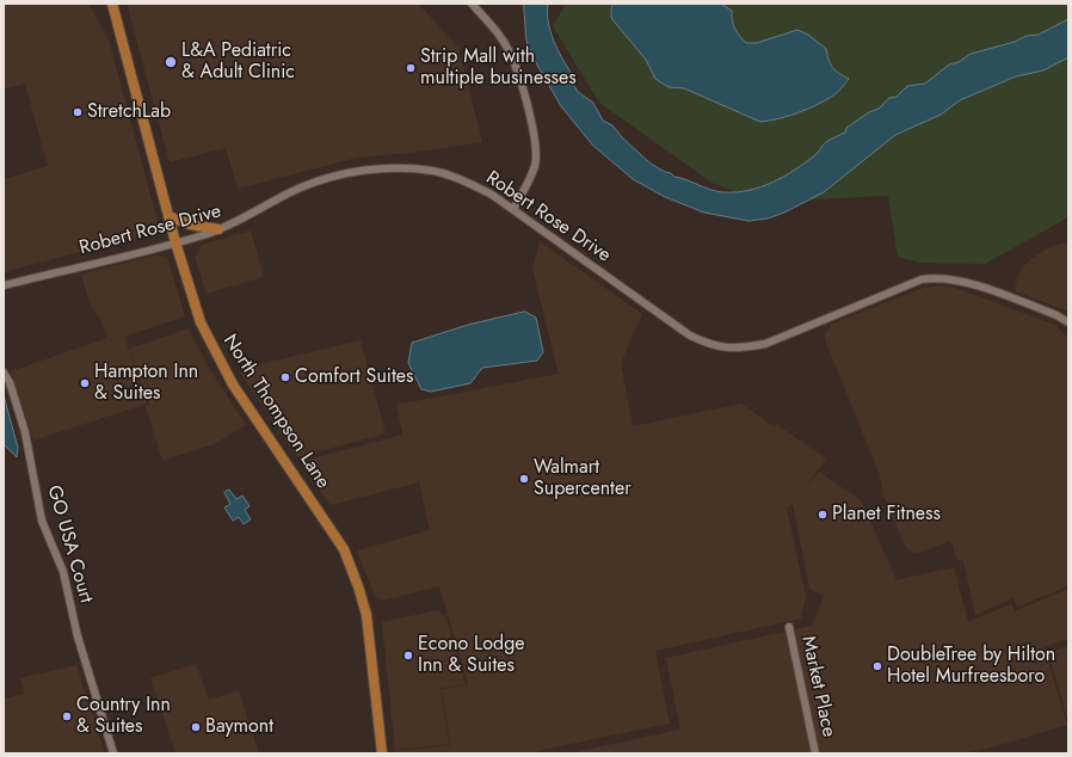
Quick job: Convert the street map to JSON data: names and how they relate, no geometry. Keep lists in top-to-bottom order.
{
  "streets": {
    "main road": ["North Thompson Lane"],
    "street": ["Robert Rose Drive", "GO USA Court", "Market Place"]
  },
  "crossings": [
    ["Robert Rose Drive", "North Thompson Lane"]
  ],
  "places": [
    "L&A Pediatric & Adult Clinic",
    "Strip Mall with multiple businesses",
    "StretchLab",
    "Comfort Suites",
    "Hampton Inn & Suites",
    "Walmart Supercenter",
    "Planet Fitness",
    "Econo Lodge Inn & Suites",
    "DoubleTree by Hilton Hotel Murfreesboro",
    "Country Inn & Suites",
    "Baymont"
  ]
}
